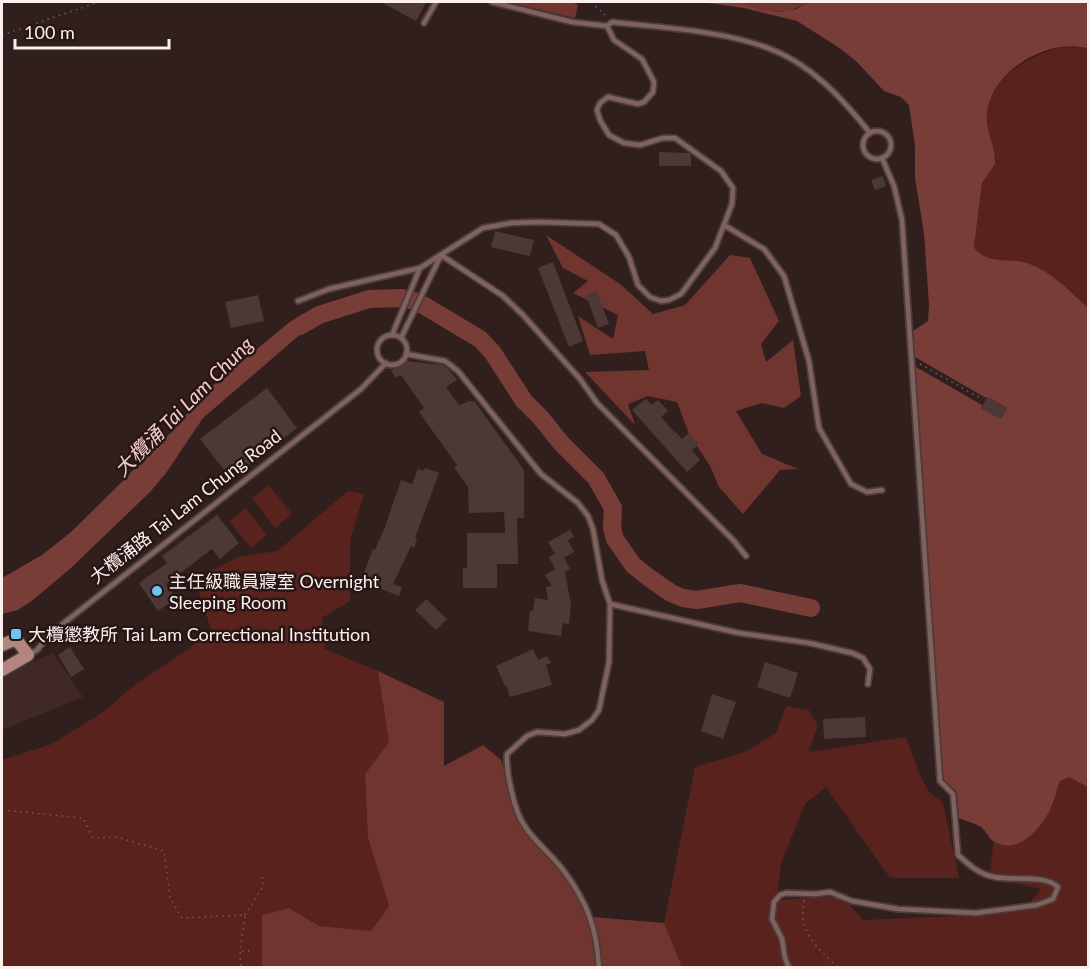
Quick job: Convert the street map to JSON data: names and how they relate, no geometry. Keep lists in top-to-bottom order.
{
  "streets": {
    "street": ["大欖涌路 Tai Lam Chung Road"]
  },
  "water": ["大欖涌 Tai Lam Chung"],
  "places": {
    "other": ["主任級職員寢室 Overnight Sleeping Room"],
    "transit": ["大欖懲教所 Tai Lam Correctional Institution"]
  },
  "scale_bar": "100 m"
}
